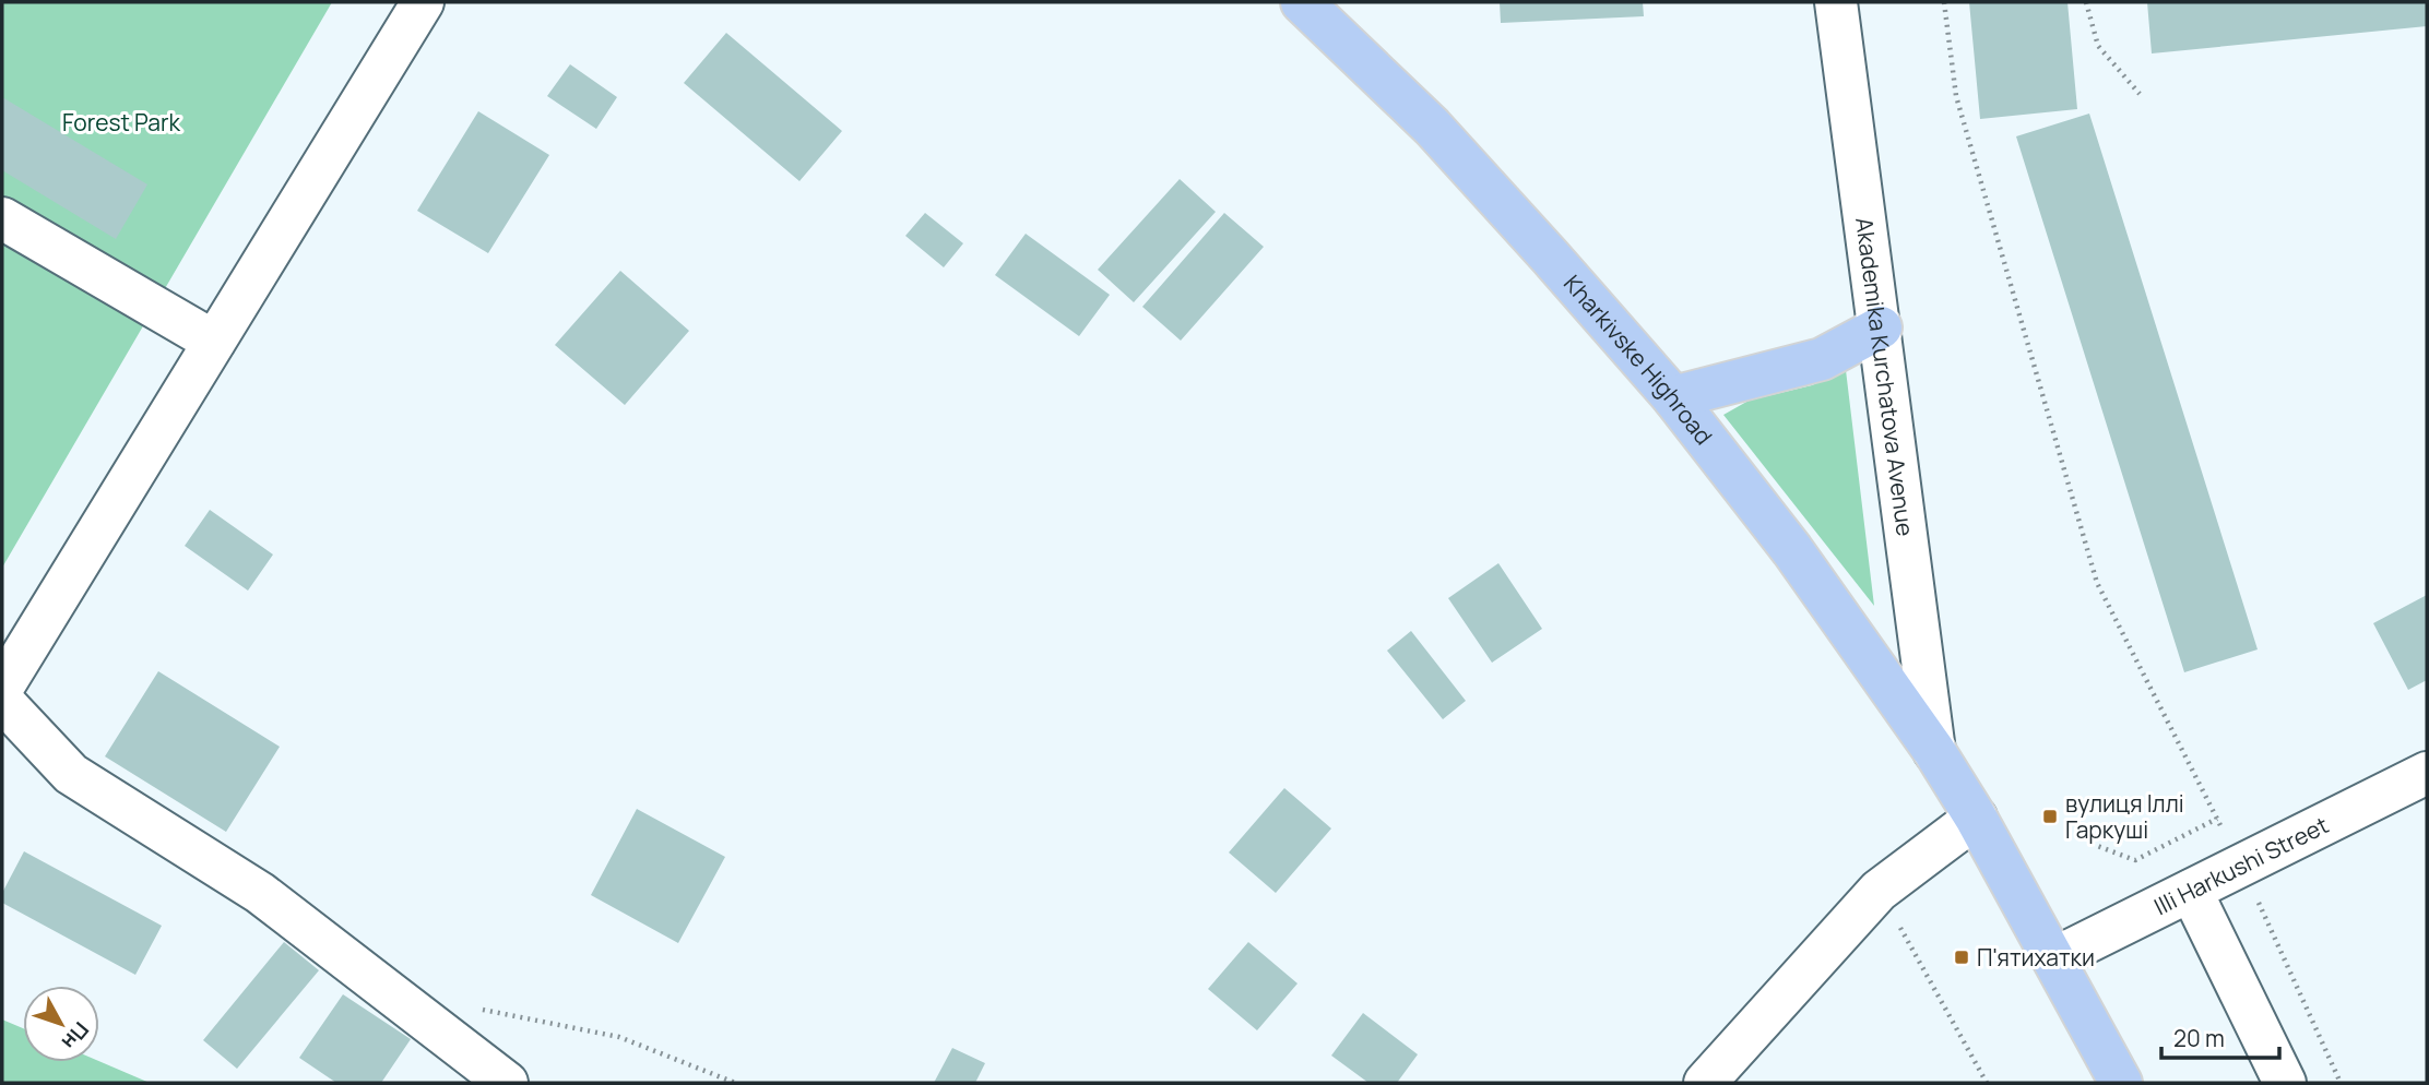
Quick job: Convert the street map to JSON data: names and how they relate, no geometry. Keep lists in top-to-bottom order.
{
  "streets": {
    "main road": ["Kharkivske Highroad"],
    "street": ["Akademika Kurchatova Avenue", "Illi Harkushi Street"]
  },
  "crossings": [
    ["Kharkivske Highroad", "Akademika Kurchatova Avenue"],
    ["Kharkivske Highroad", "Illi Harkushi Street"]
  ],
  "parks": ["Forest Park"],
  "places": {
    "transit": ["вулиця Іллі Гаркуші", "П'ятихатки"]
  },
  "scale_bar": "20 m",
  "north": "bottom right"
}
